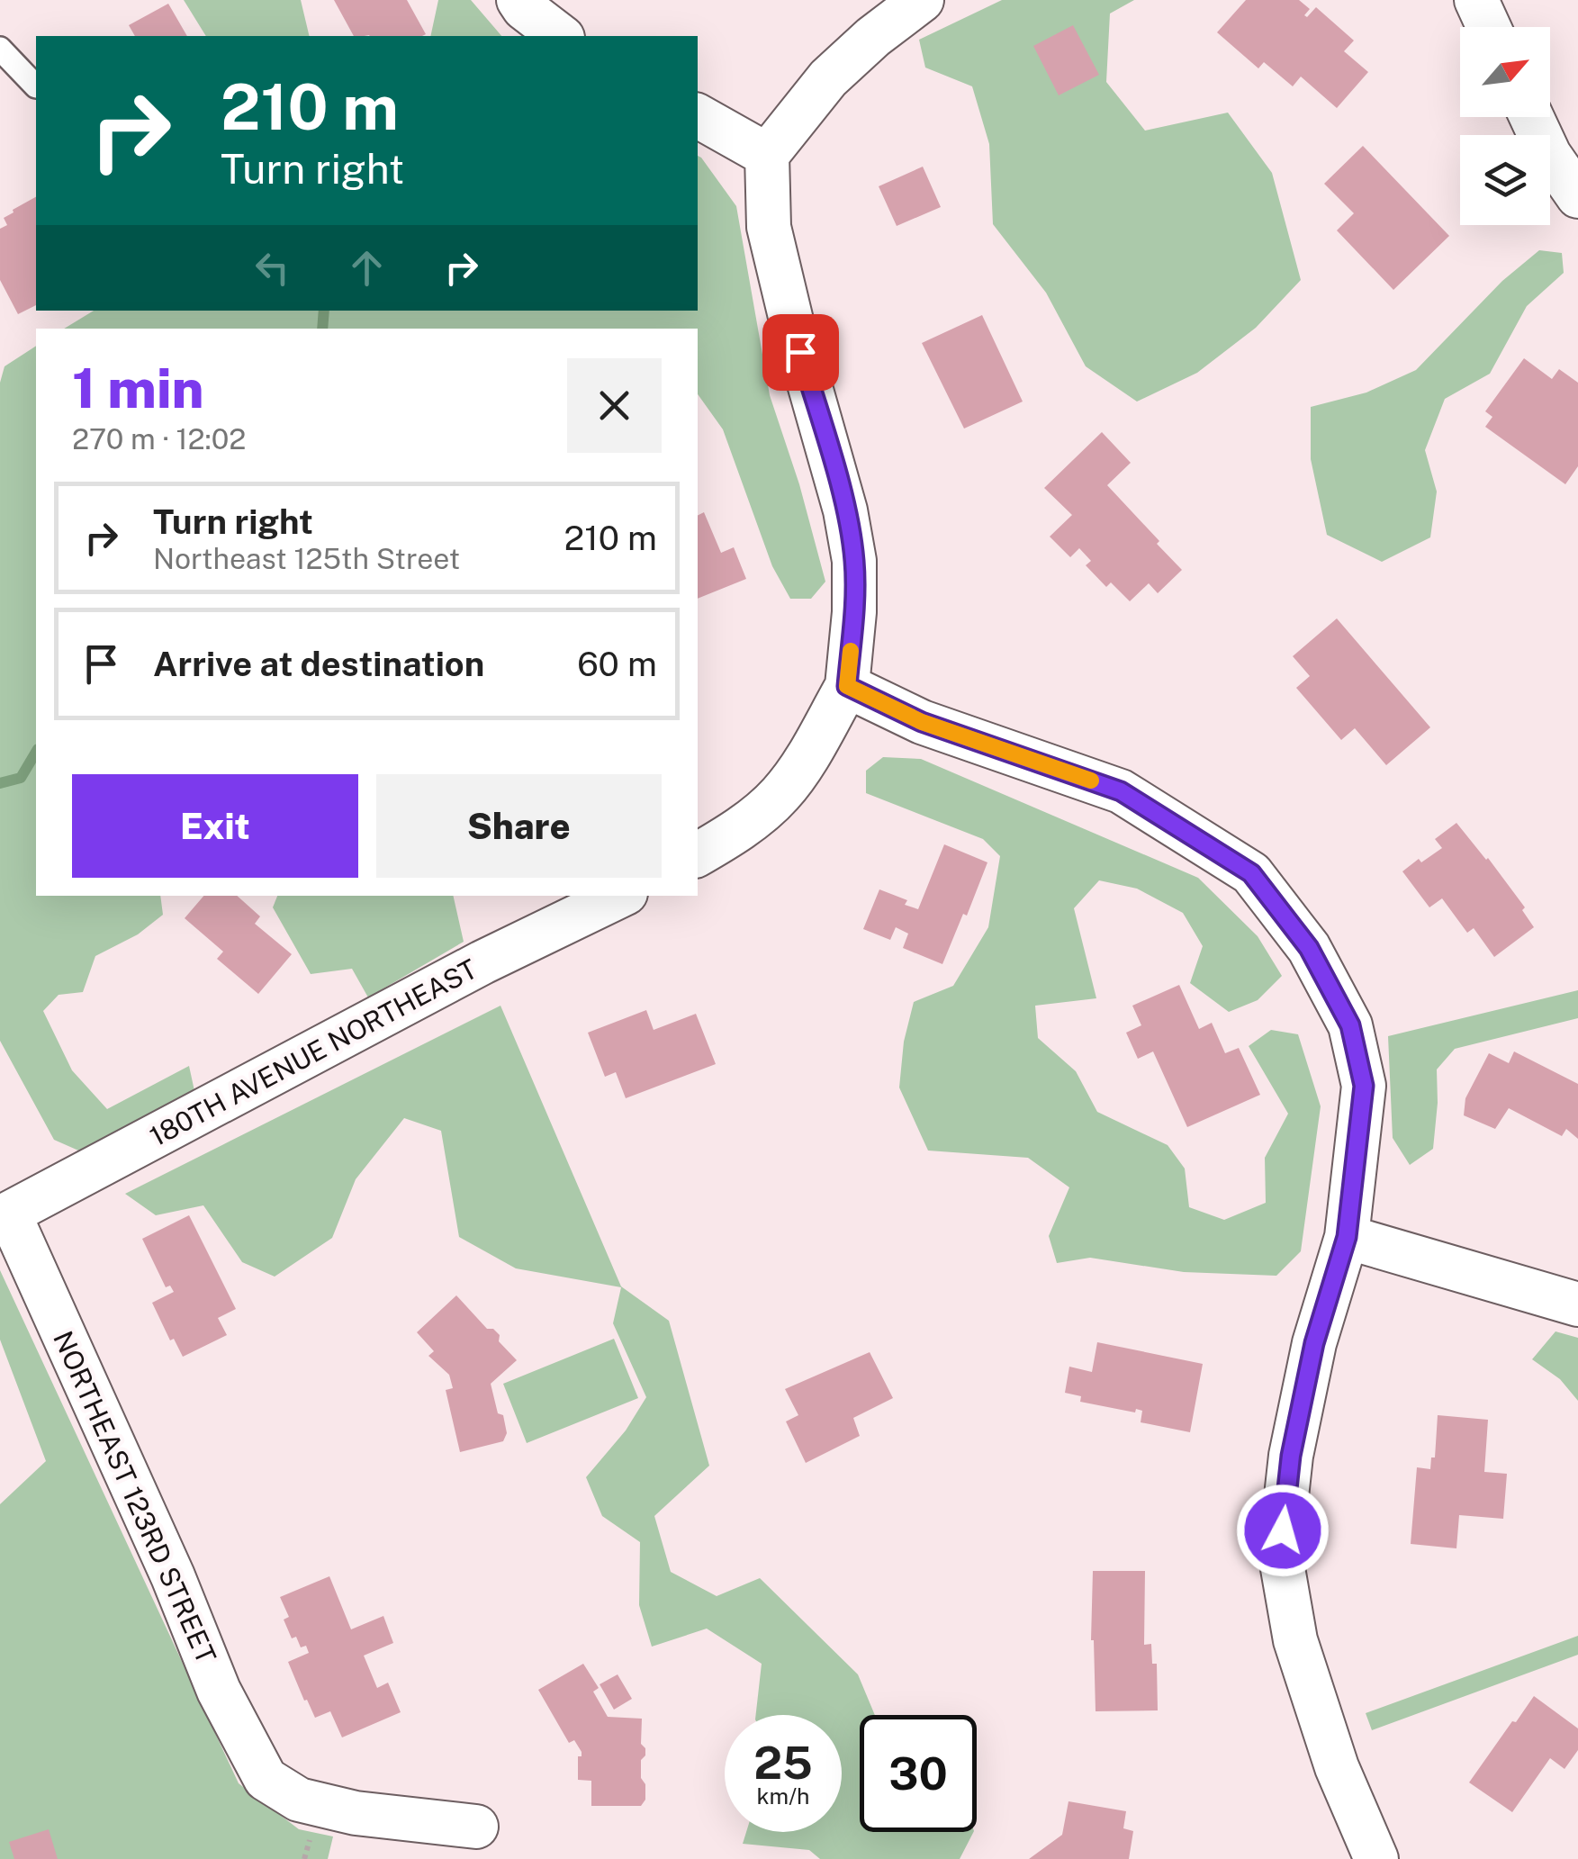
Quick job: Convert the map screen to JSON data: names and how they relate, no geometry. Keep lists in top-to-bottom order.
{
  "streets": {
    "street": ["180TH AVENUE NORTHEAST", "NORTHEAST 123RD STREET"]
  },
  "crossings": [
    ["180TH AVENUE NORTHEAST", "NORTHEAST 123RD STREET"]
  ],
  "north": "top right",
  "page": {
    "turn": ["210 m", "Turn right"],
    "heading": ["1 min", "270 m · 12:02"],
    "list": [
      {
        "name": "Turn right",
        "note": "Northeast 125th Street",
        "value": "210 m"
      },
      {
        "name": "Arrive at destination",
        "value": "60 m"
      }
    ],
    "buttons": ["Exit", "Share"],
    "speed": "25 km/h",
    "limit": "30"
  }
}
